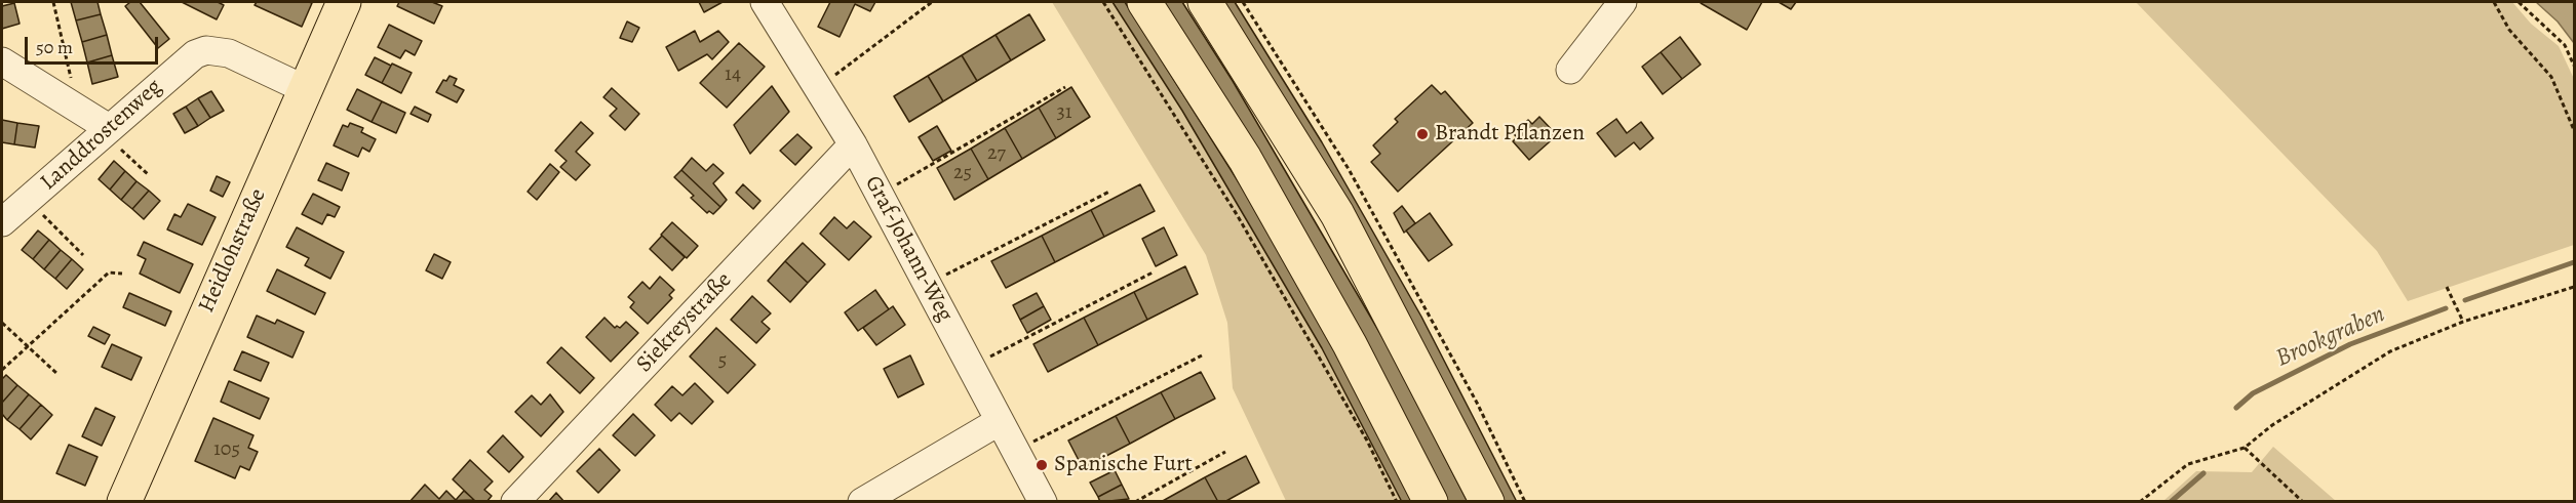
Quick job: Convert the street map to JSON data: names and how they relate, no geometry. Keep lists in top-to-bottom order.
{
  "streets": {
    "main road": ["Heidlohstraße"],
    "street": ["Landdrostenweg", "Graf-Johann-Weg", "Siekreystraße"]
  },
  "crossings": [
    ["Landdrostenweg", "Heidlohstraße"],
    ["Graf-Johann-Weg", "Siekreystraße"]
  ],
  "water": ["Brookgraben"],
  "places": ["Brandt Pflanzen", "Spanische Furt"],
  "house_numbers": [
    "14",
    "31",
    "27",
    "25",
    "5",
    "105"
  ],
  "scale_bar": "50 m"
}
